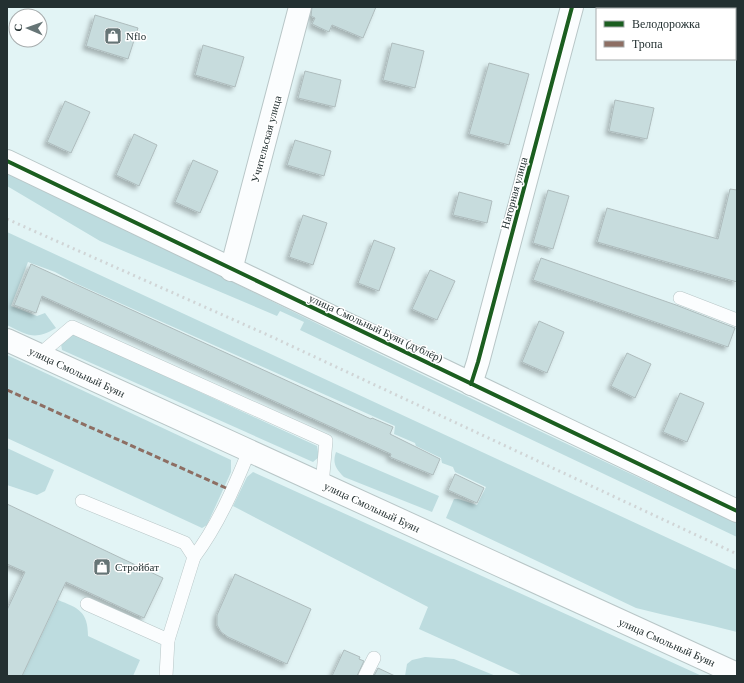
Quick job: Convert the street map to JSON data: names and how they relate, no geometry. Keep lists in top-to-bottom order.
{
  "streets": {
    "street": [
      "Учительская улица",
      "Нагорная улица",
      "улица Смольный Буян (дублёр)",
      "улица Смольный Буян"
    ]
  },
  "crossings": [
    ["Учительская улица", "улица Смольный Буян (дублёр)"],
    ["Нагорная улица", "улица Смольный Буян (дублёр)"]
  ],
  "places": {
    "shop": ["Nflo", "Стройбат"]
  },
  "legend": ["Велодорожка", "Тропа"],
  "north": "left"
}
